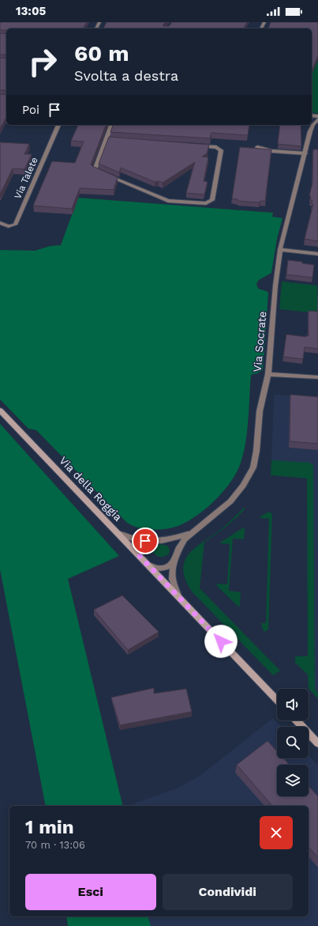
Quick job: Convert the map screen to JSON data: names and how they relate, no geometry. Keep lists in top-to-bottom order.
{
  "streets": {
    "street": ["Via Talete", "Via Socrate", "Via della Roggia"]
  },
  "crossings": [
    ["Via Socrate", "Via della Roggia"]
  ],
  "page": {
    "status": "13:05",
    "turn": ["60 m", "Svolta a destra"],
    "then": "Poi",
    "heading": ["1 min", "70 m · 13:06"],
    "buttons": ["Esci", "Condividi"]
  }
}
